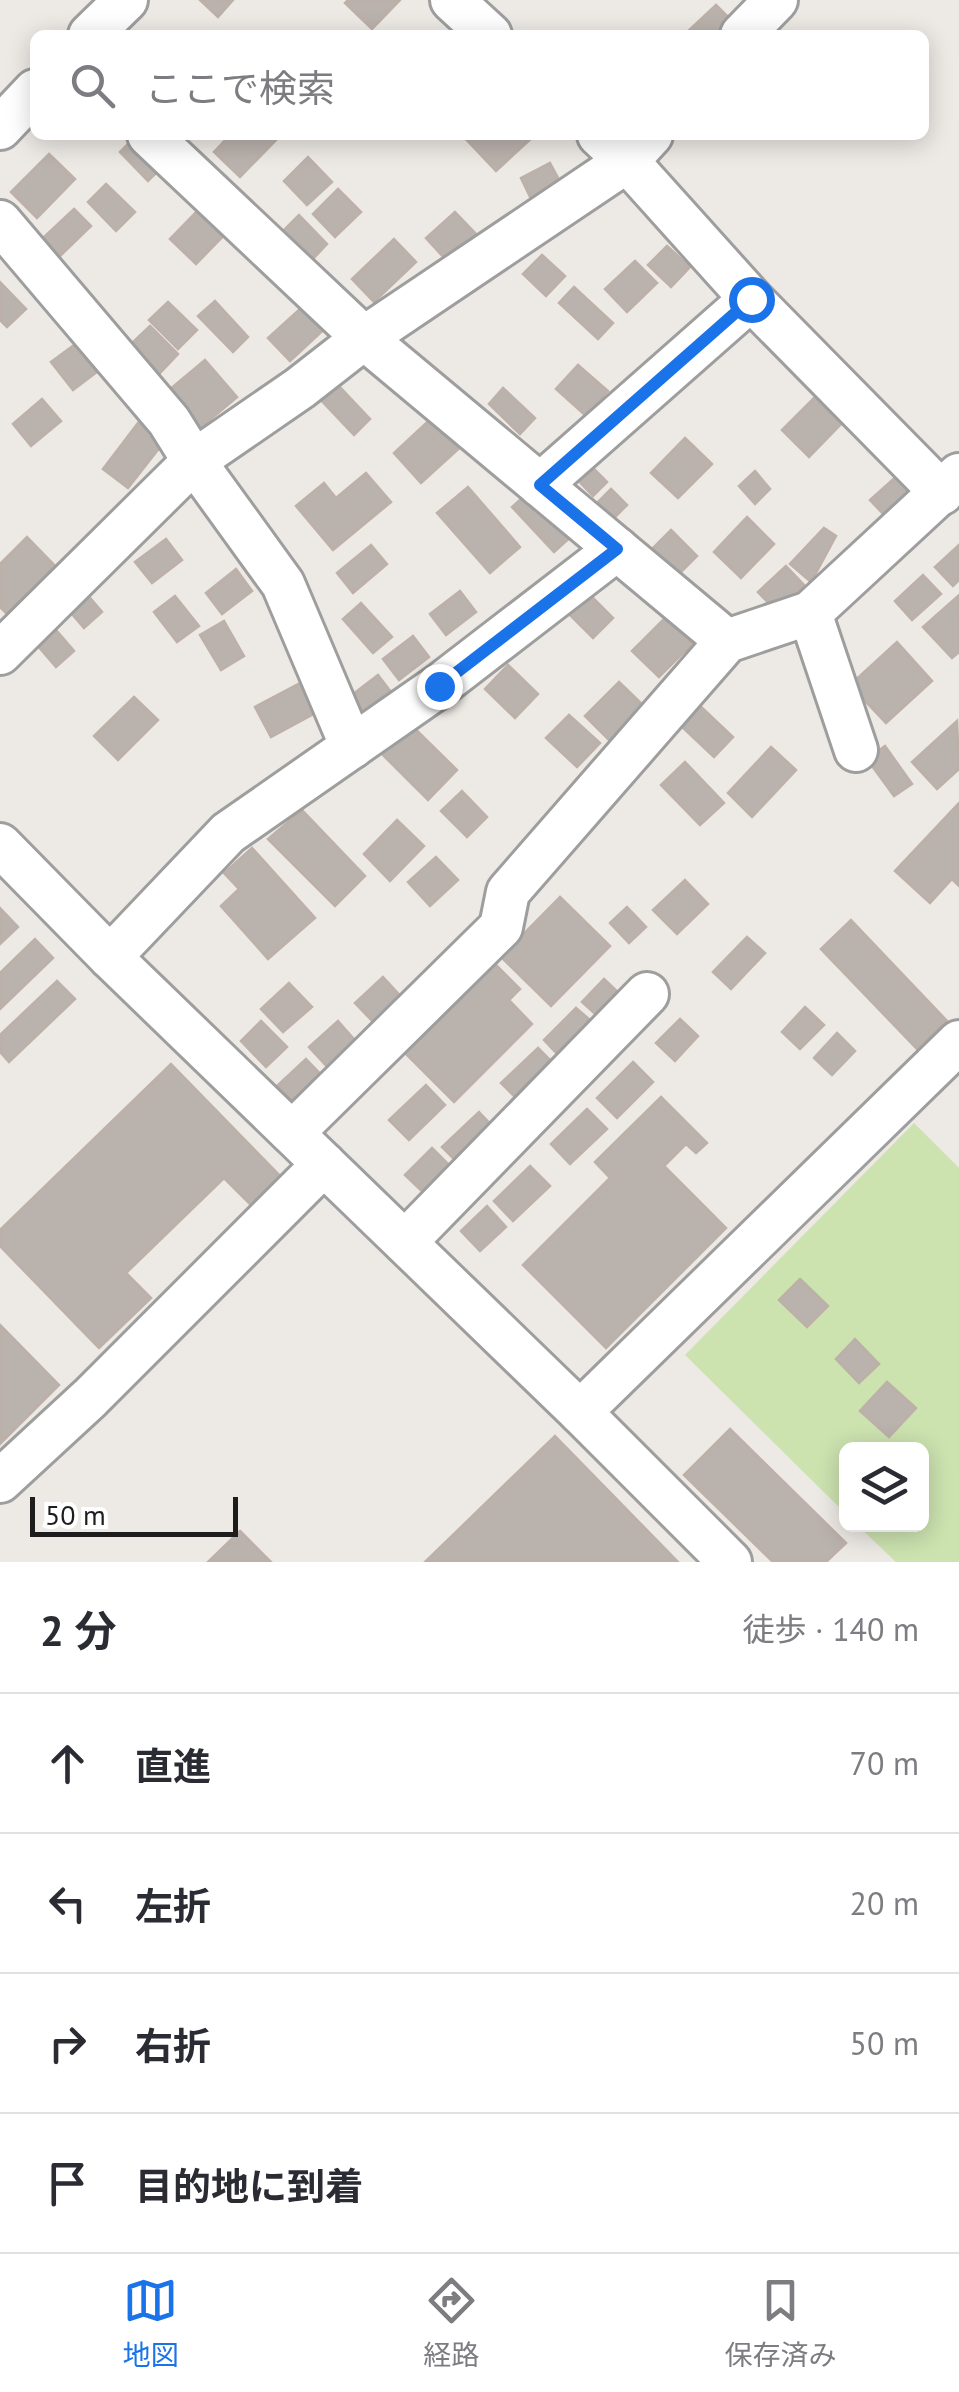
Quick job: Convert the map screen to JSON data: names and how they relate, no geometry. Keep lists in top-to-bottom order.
{
  "scale_bar": "50 m",
  "page": {
    "search": "ここで検索",
    "scale": "50 m",
    "heading": ["2 分", "徒歩 · 140 m"],
    "list": [
      ["直進", "70 m"],
      ["左折", "20 m"],
      ["右折", "50 m"],
      "目的地に到着"
    ],
    "nav": ["地図", "経路", "保存済み"]
  }
}
